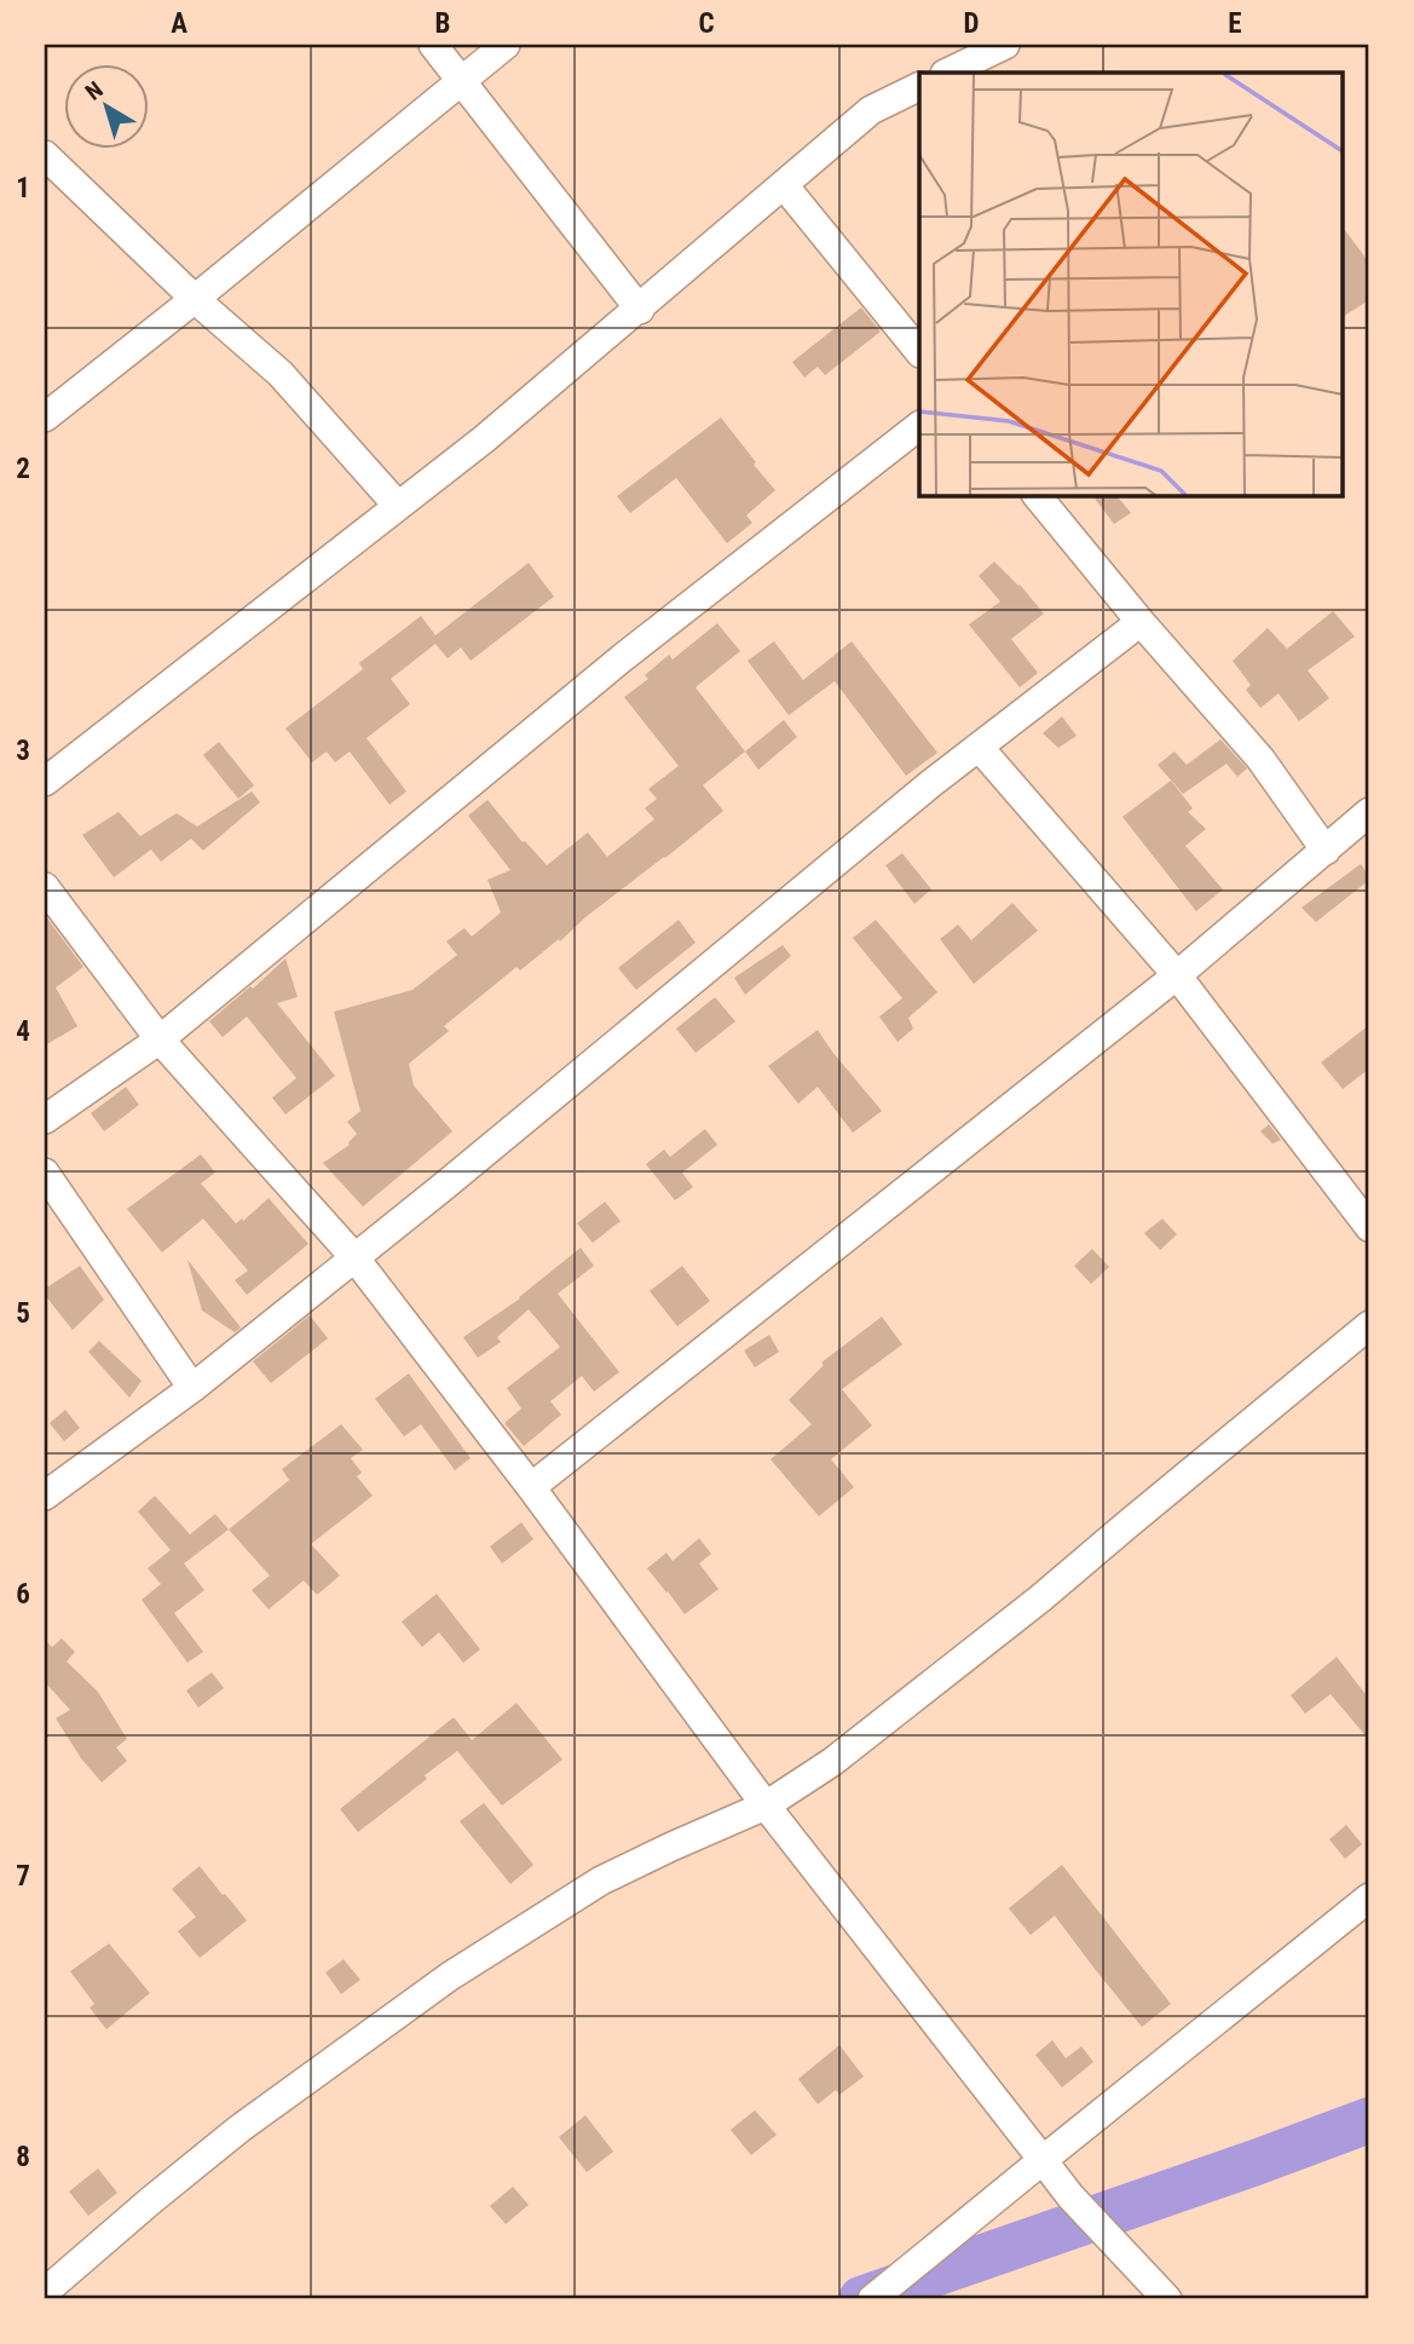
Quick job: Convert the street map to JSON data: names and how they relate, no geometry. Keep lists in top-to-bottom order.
{
  "north": "top left",
  "grid": {
    "columns": [
      "A",
      "B",
      "C",
      "D",
      "E"
    ],
    "rows": [
      "1",
      "2",
      "3",
      "4",
      "5",
      "6",
      "7",
      "8"
    ]
  }
}
